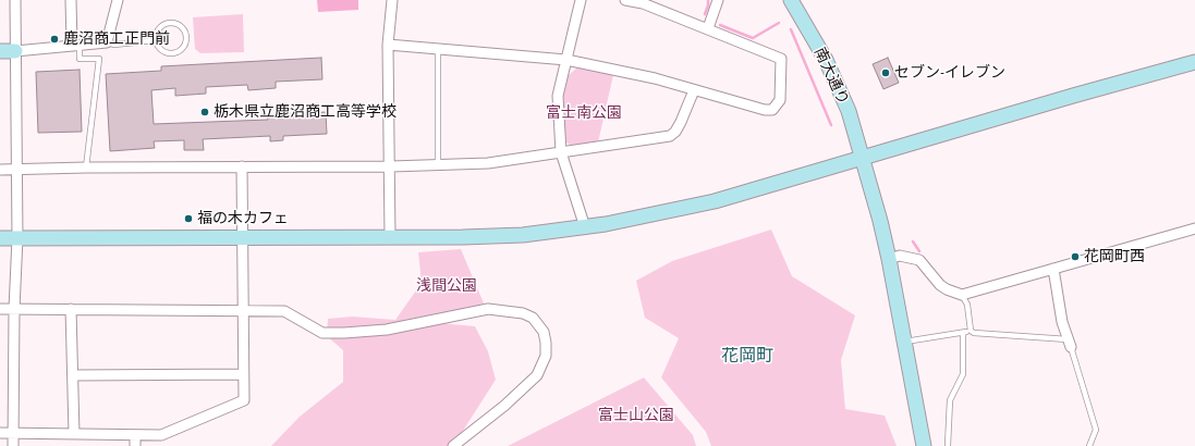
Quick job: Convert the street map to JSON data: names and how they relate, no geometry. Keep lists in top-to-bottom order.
{
  "streets": {
    "street": ["南大通り"]
  },
  "districts": ["花岡町"],
  "parks": ["富士南公園", "浅間公園", "富士山公園"],
  "places": [
    "鹿沼商工正門前",
    "セブン-イレブン",
    "栃木県立鹿沼商工高等学校",
    "福の木カフェ",
    "花岡町西"
  ]
}
